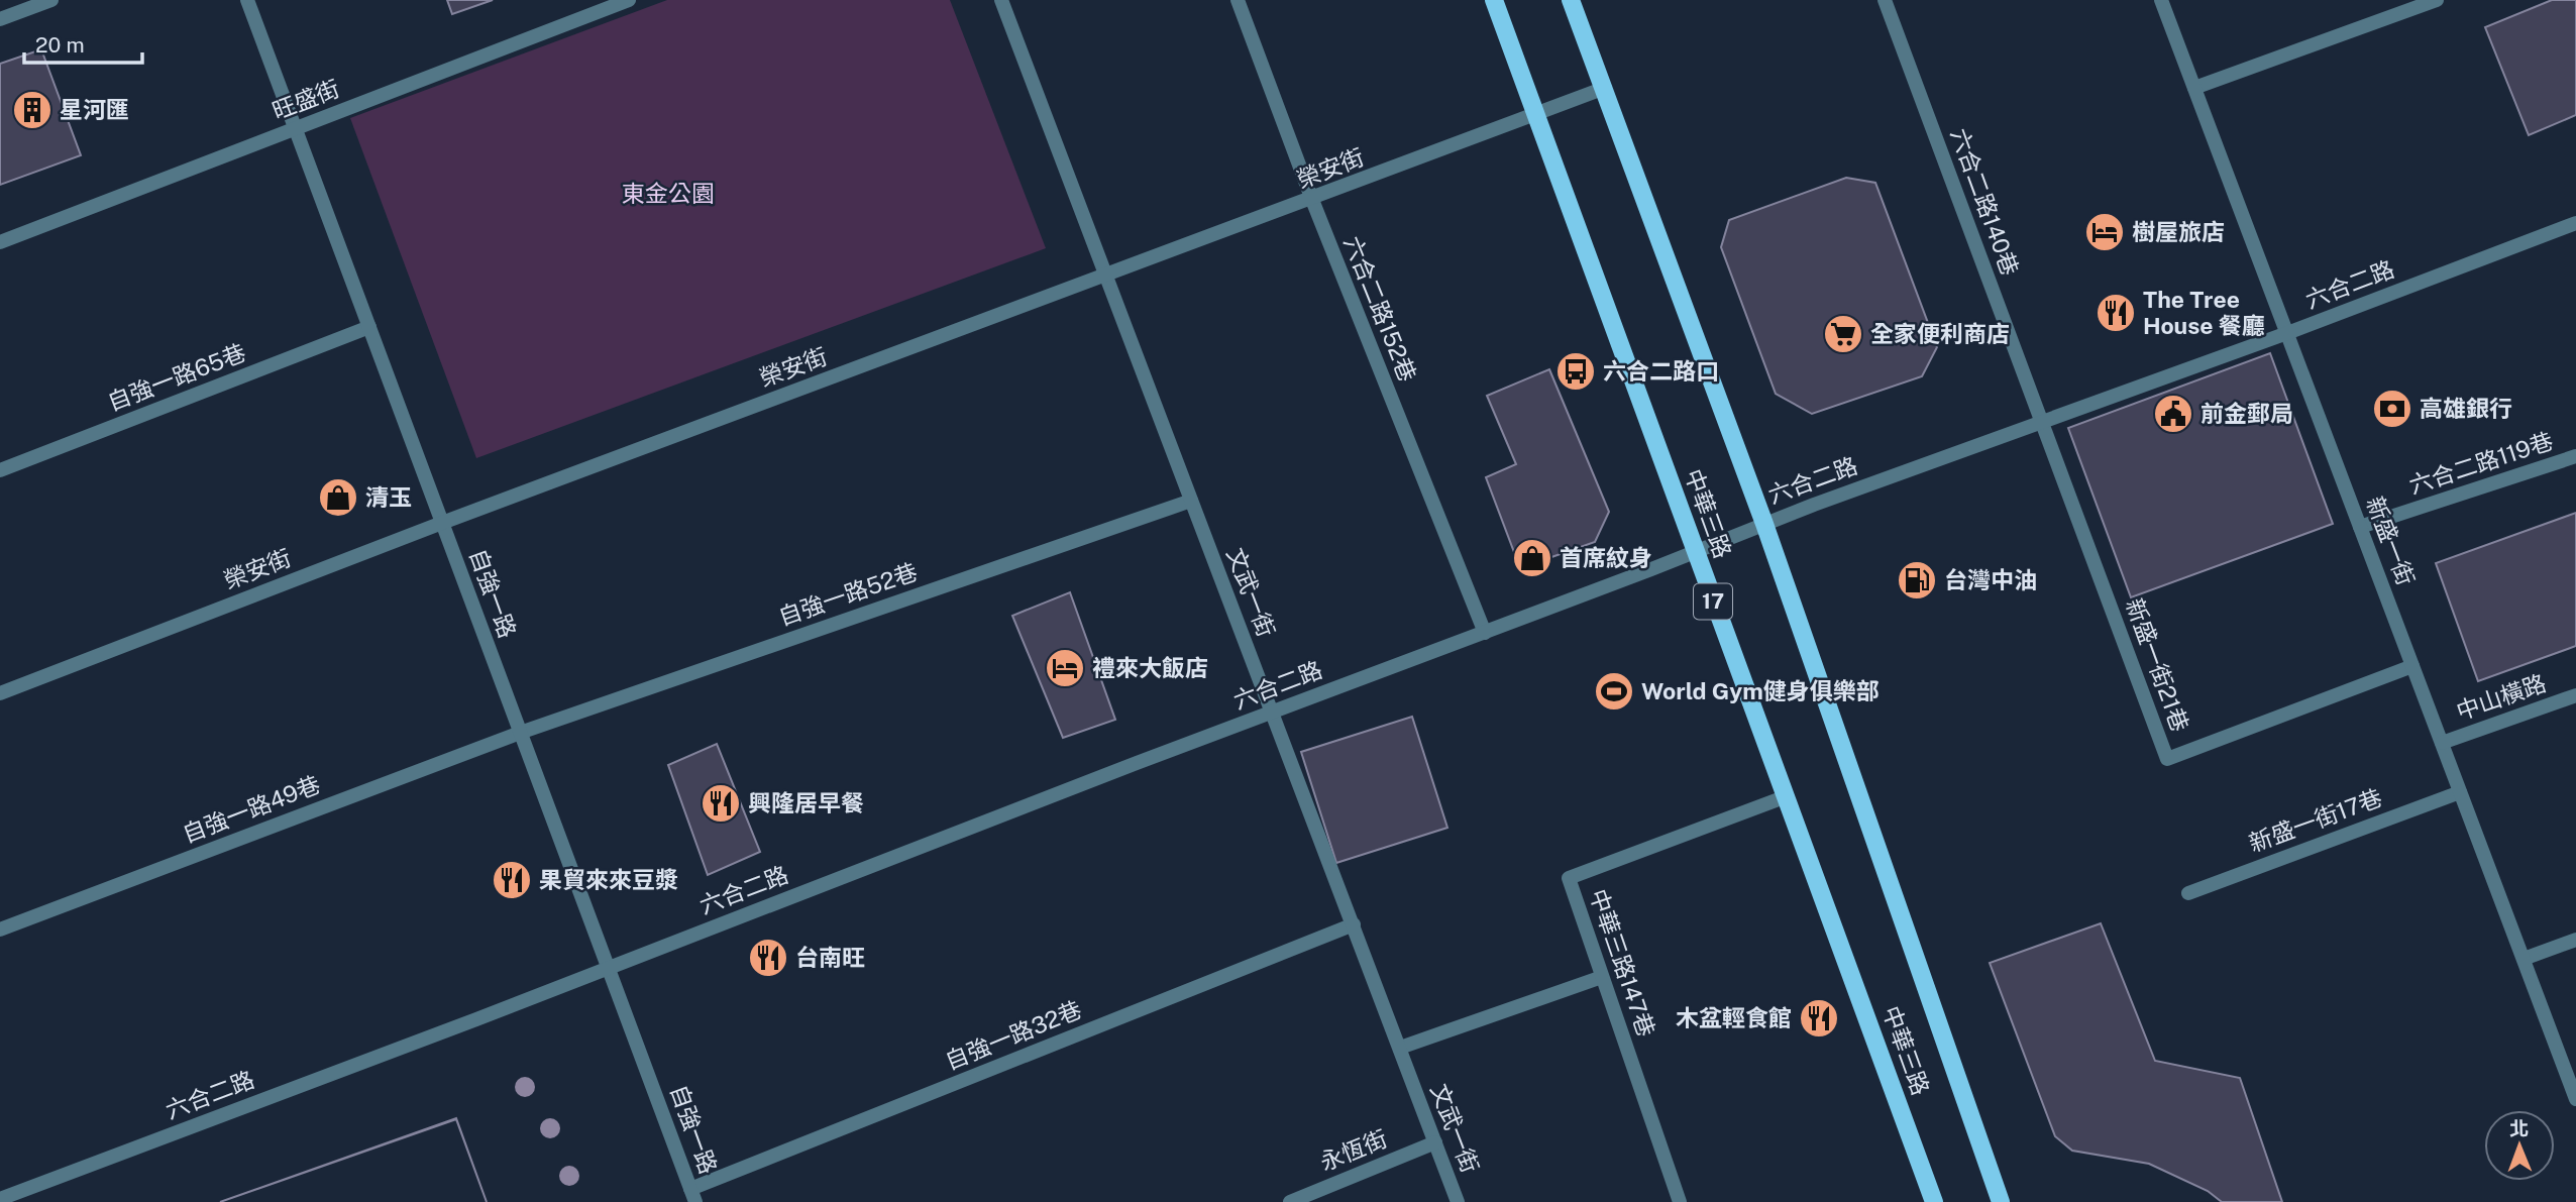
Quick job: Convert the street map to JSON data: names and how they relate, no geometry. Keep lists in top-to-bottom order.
{
  "streets": {
    "main road": ["中華三路", "17"],
    "street": [
      "旺盛街",
      "榮安街",
      "六合二路140巷",
      "六合二路",
      "六合二路152巷",
      "自強一路65巷",
      "六合二路119巷",
      "新盛一街",
      "文武一街",
      "自強一路",
      "自強一路52巷",
      "新盛一街21巷",
      "中山橫路",
      "自強一路49巷",
      "新盛一街17巷",
      "中華三路147巷",
      "自強一路32巷",
      "永恆街"
    ]
  },
  "crossings": [
    ["旺盛街", "自強一路"],
    ["榮安街", "六合二路152巷"],
    ["榮安街", "中華三路"],
    ["榮安街", "文武一街"],
    ["榮安街", "自強一路"],
    ["六合二路140巷", "六合二路"],
    ["六合二路140巷", "新盛一街21巷"],
    ["六合二路", "六合二路152巷"],
    ["六合二路", "中華三路"],
    ["六合二路", "新盛一街"],
    ["六合二路", "文武一街"],
    ["六合二路", "自強一路"],
    ["六合二路", "新盛一街21巷"],
    ["自強一路65巷", "自強一路"],
    ["六合二路119巷", "新盛一街"],
    ["中華三路", "中華三路147巷"],
    ["新盛一街", "新盛一街21巷"],
    ["新盛一街", "中山橫路"],
    ["新盛一街", "新盛一街17巷"],
    ["文武一街", "自強一路52巷"],
    ["文武一街", "自強一路32巷"],
    ["文武一街", "永恆街"],
    ["自強一路", "自強一路52巷"],
    ["自強一路", "自強一路49巷"],
    ["自強一路", "自強一路32巷"],
    ["自強一路52巷", "自強一路49巷"]
  ],
  "parks": ["東金公園"],
  "places": {
    "building": ["星河匯"],
    "hotel": ["樹屋旅店", "禮來大飯店"],
    "restaurant": [
      "The Tree House 餐廳",
      "興隆居早餐",
      "果貿來來豆漿",
      "台南旺",
      "木盆輕食館"
    ],
    "supermarket": ["全家便利商店"],
    "bus stop": ["六合二路口"],
    "bank": ["高雄銀行"],
    "public building": ["前金郵局"],
    "shop": ["清玉", "首席紋身"],
    "fuel station": ["台灣中油"],
    "sports": ["World Gym健身俱樂部"]
  },
  "scale_bar": "20 m",
  "north": "top"
}
